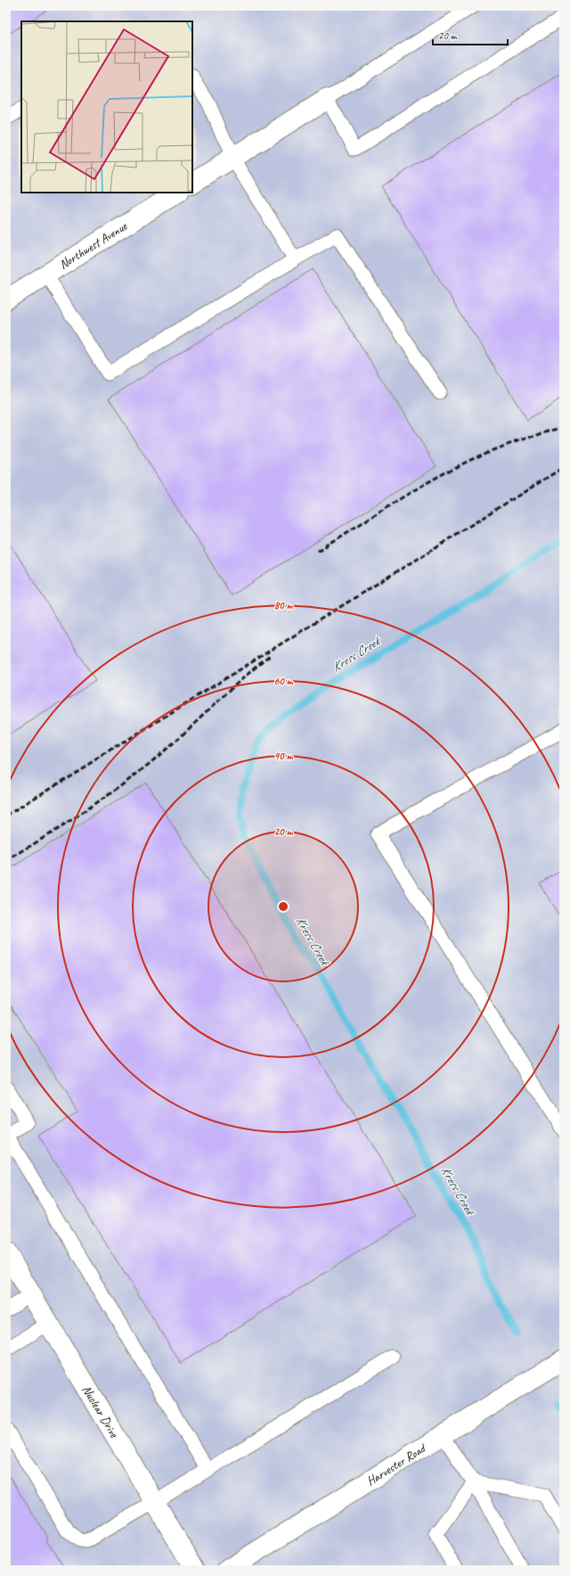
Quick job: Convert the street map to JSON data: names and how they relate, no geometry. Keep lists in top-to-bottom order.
{
  "streets": {
    "street": ["Northwest Avenue", "Nuclear Drive", "Harvester Road"]
  },
  "water": ["Kress Creek"],
  "scale_bar": "20 m",
  "rings": [
    "80 m",
    "60 m",
    "40 m",
    "20 m"
  ]
}
